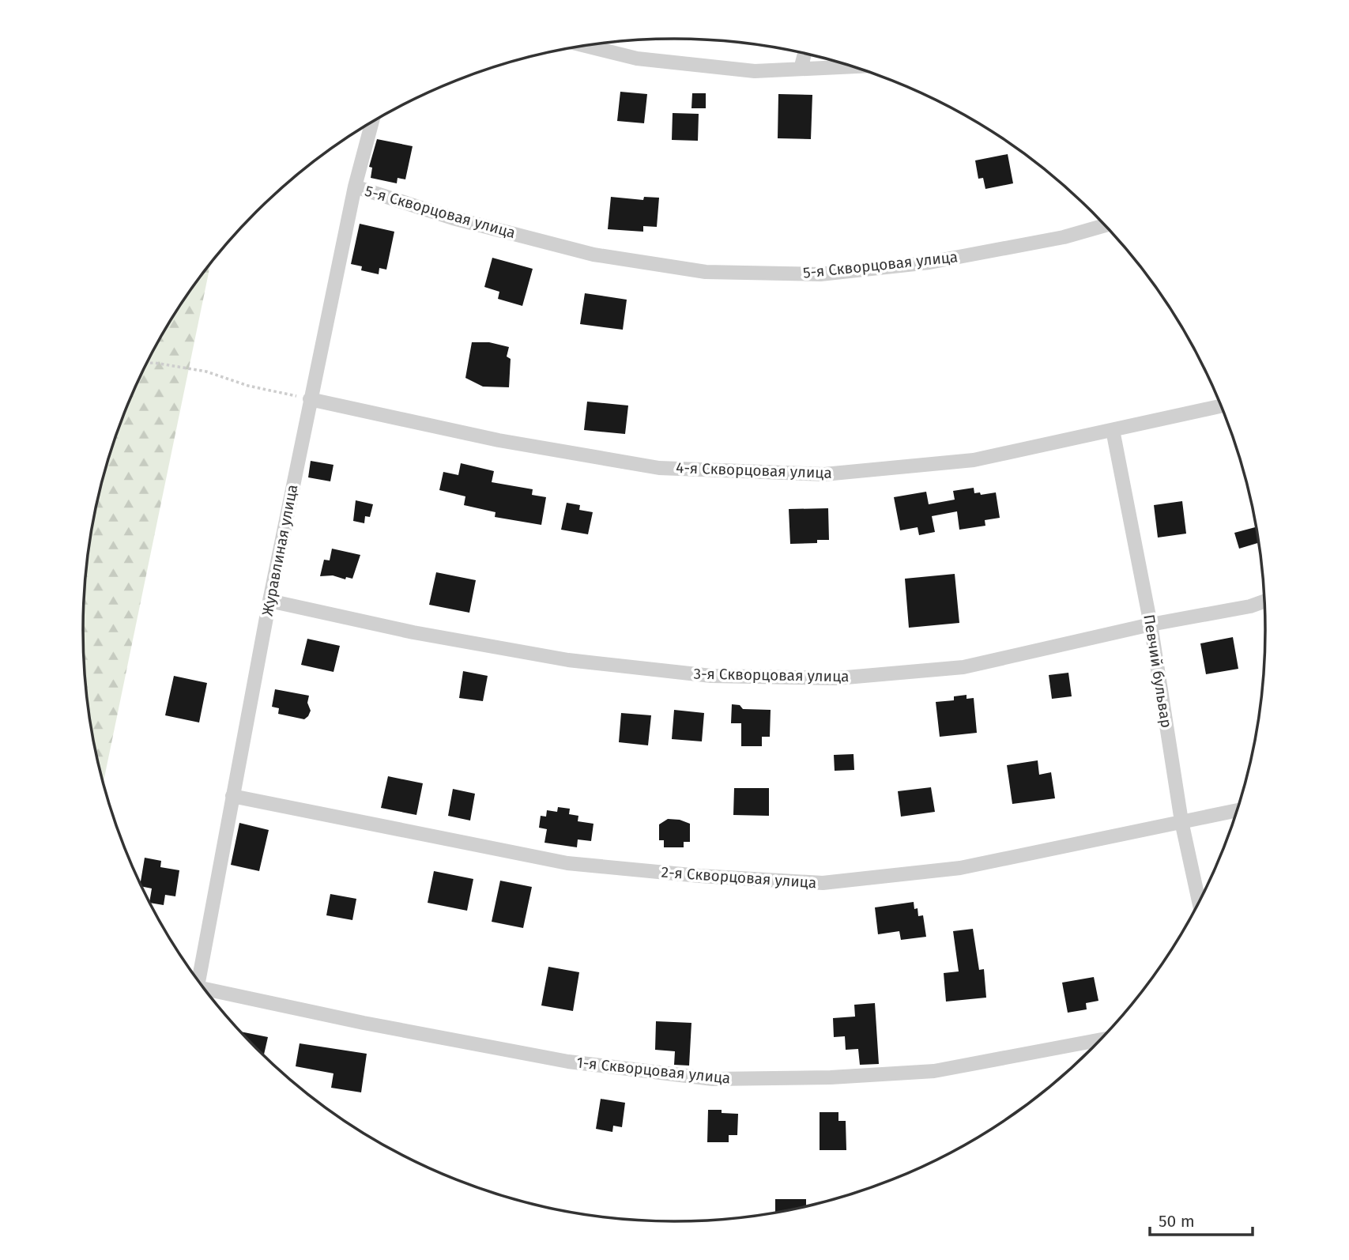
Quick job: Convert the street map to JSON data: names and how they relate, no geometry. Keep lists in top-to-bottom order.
{
  "streets": {
    "street": [
      "5-я Скворцовая улица",
      "4-я Скворцовая улица",
      "Журавлиная улица",
      "Певчий бульвар",
      "3-я Скворцовая улица",
      "2-я Скворцовая улица",
      "1-я Скворцовая улица"
    ]
  },
  "crossings": [
    ["5-я Скворцовая улица", "Журавлиная улица"],
    ["4-я Скворцовая улица", "Журавлиная улица"],
    ["4-я Скворцовая улица", "Певчий бульвар"],
    ["Журавлиная улица", "3-я Скворцовая улица"],
    ["Журавлиная улица", "2-я Скворцовая улица"],
    ["Певчий бульвар", "3-я Скворцовая улица"],
    ["Певчий бульвар", "2-я Скворцовая улица"]
  ],
  "scale_bar": "50 m"
}
